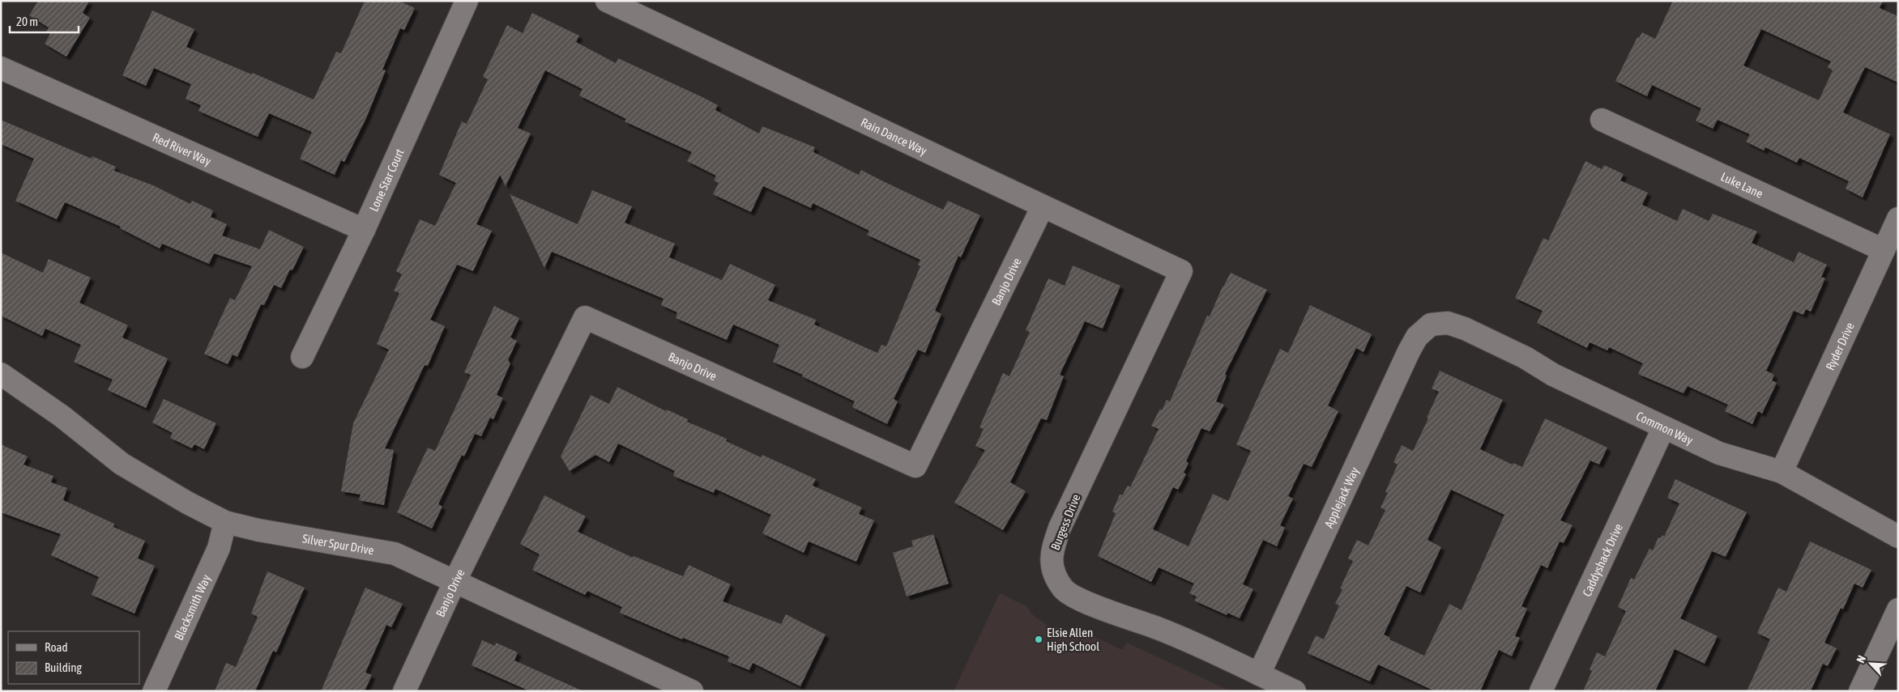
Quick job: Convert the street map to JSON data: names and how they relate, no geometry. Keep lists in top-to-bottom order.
{
  "streets": {
    "street": [
      "Rain Dance Way",
      "Red River Way",
      "Lone Star Court",
      "Luke Lane",
      "Banjo Drive",
      "Ryder Drive",
      "Common Way",
      "Applejack Way",
      "Burgess Drive",
      "Silver Spur Drive",
      "Caddyshack Drive",
      "Blacksmith Way"
    ]
  },
  "crossings": [
    ["Rain Dance Way", "Banjo Drive"],
    ["Rain Dance Way", "Burgess Drive"],
    ["Red River Way", "Lone Star Court"],
    ["Luke Lane", "Ryder Drive"],
    ["Banjo Drive", "Silver Spur Drive"],
    ["Ryder Drive", "Common Way"],
    ["Common Way", "Applejack Way"],
    ["Common Way", "Caddyshack Drive"],
    ["Applejack Way", "Burgess Drive"],
    ["Silver Spur Drive", "Blacksmith Way"]
  ],
  "places": ["Elsie Allen High School"],
  "legend": ["Road", "Building"],
  "scale_bar": "20 m",
  "north": "top left"
}
